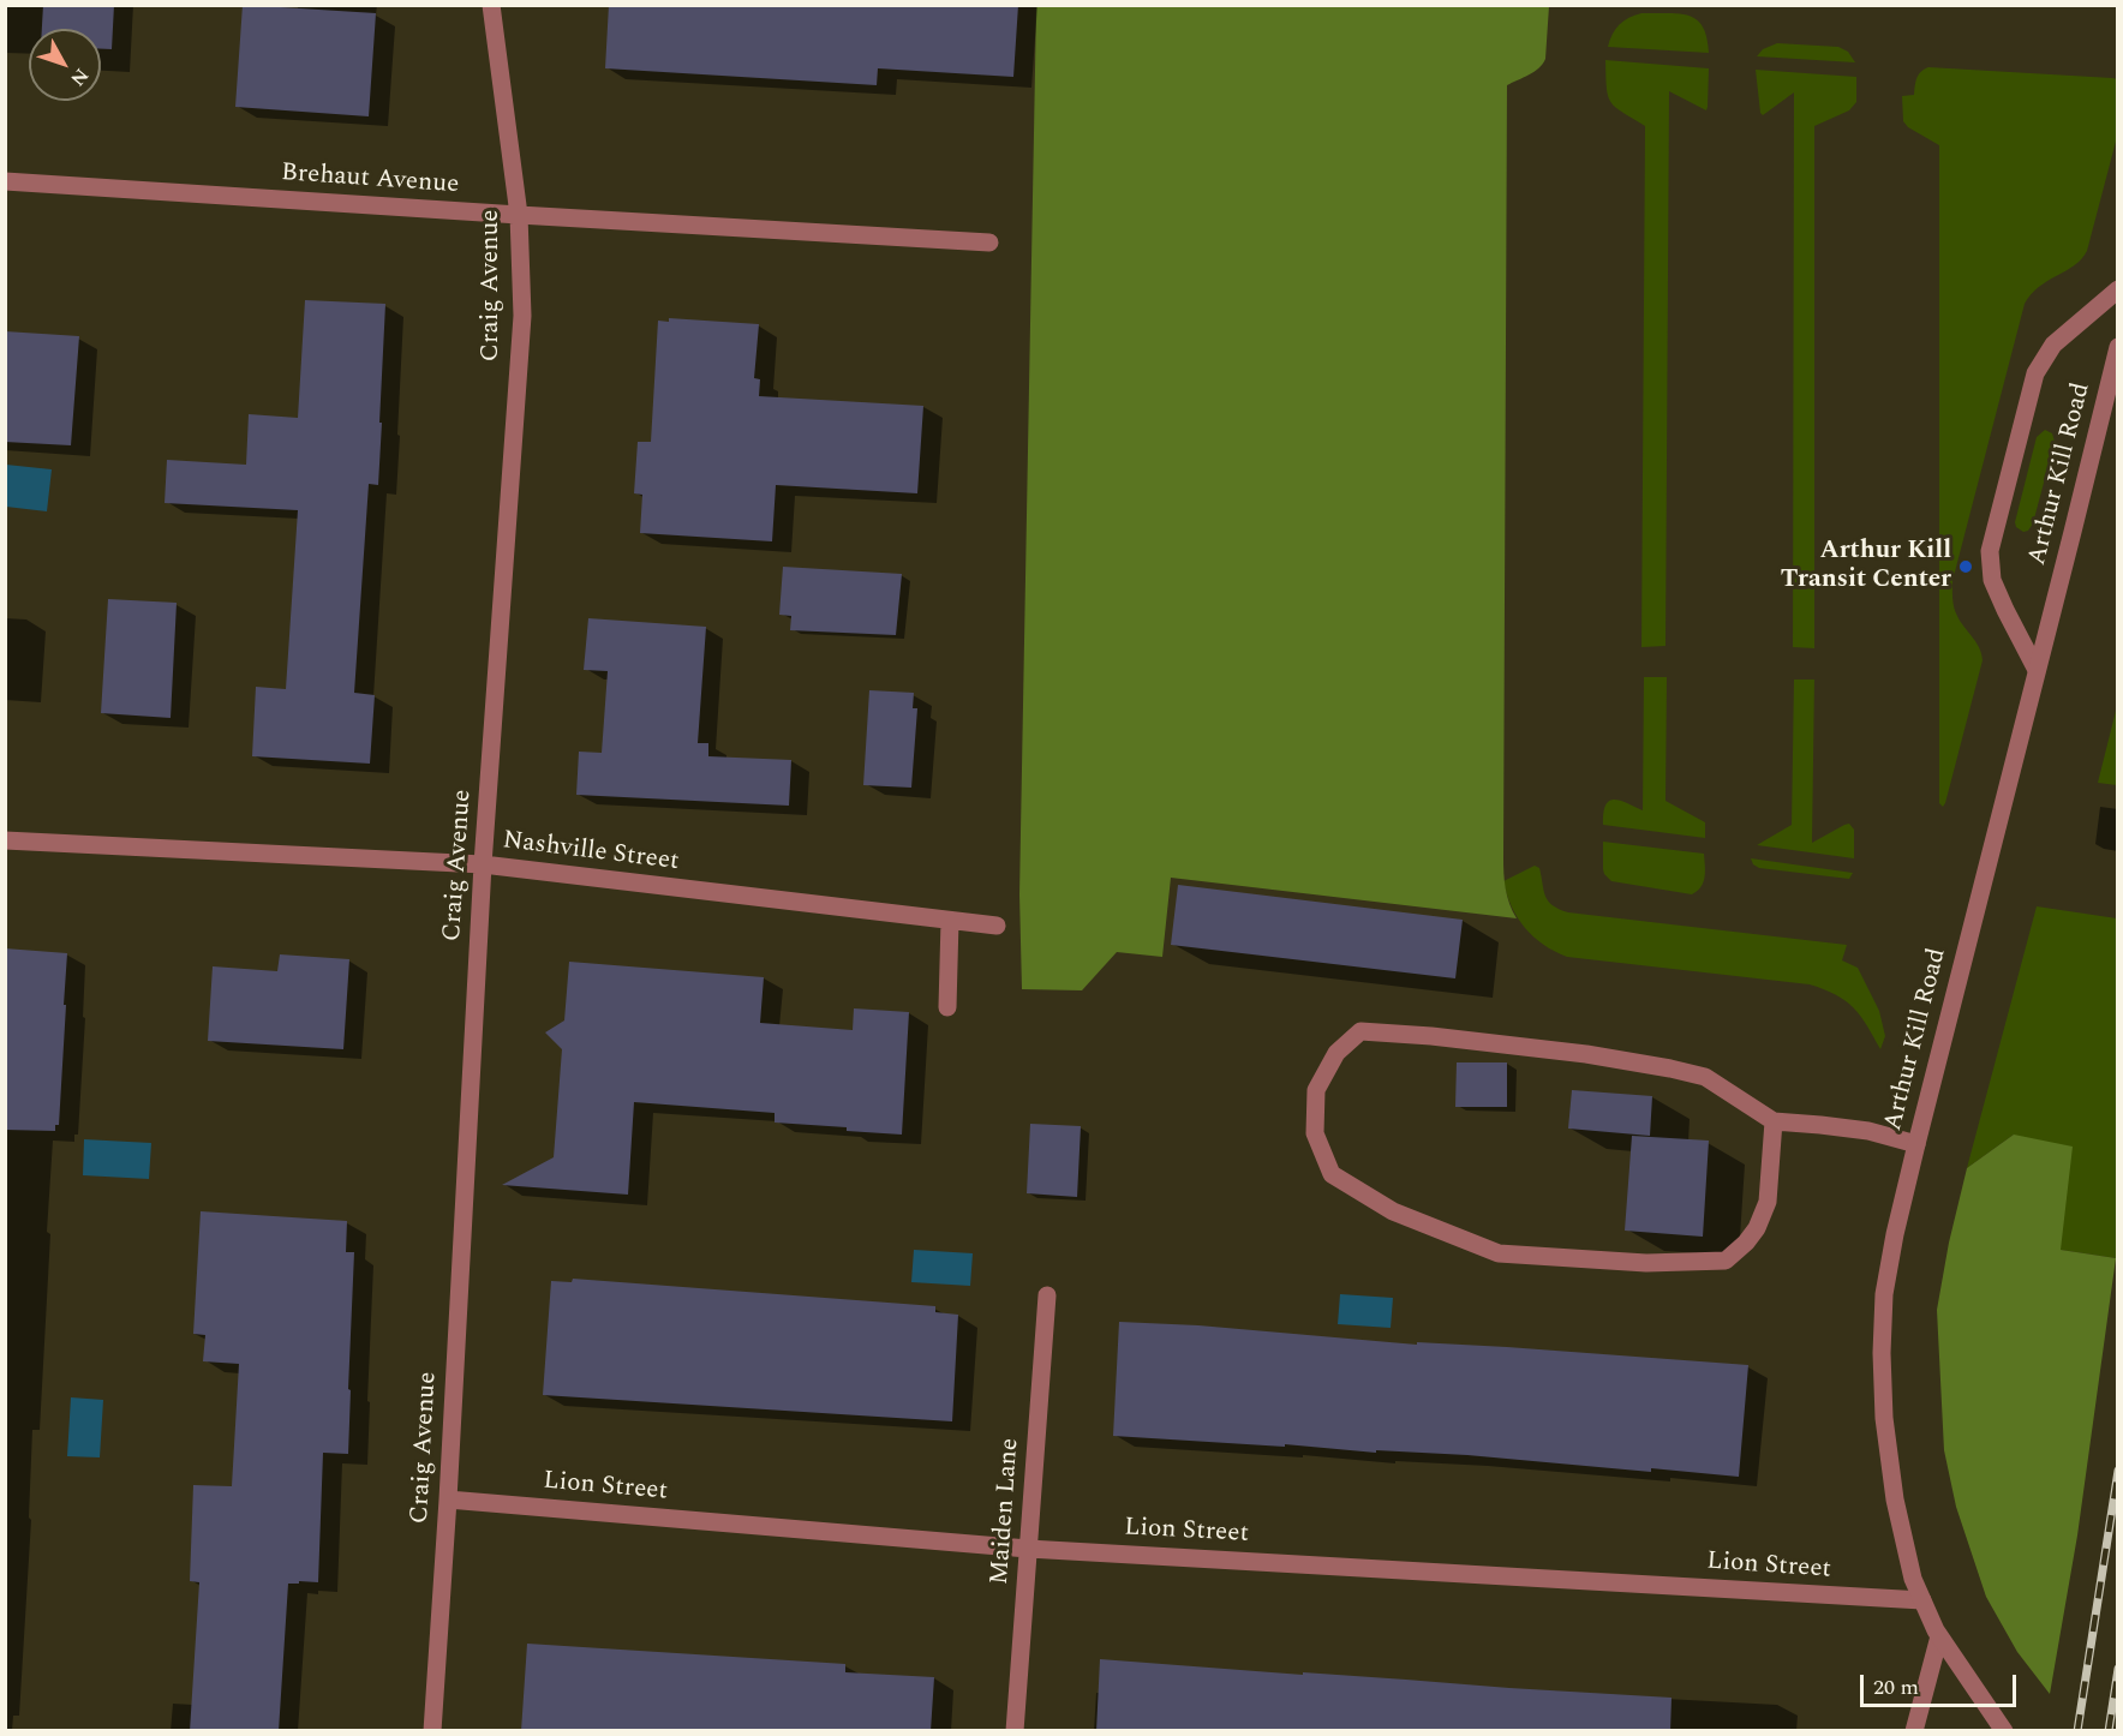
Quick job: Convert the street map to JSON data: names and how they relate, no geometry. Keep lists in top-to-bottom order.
{
  "streets": {
    "street": [
      "Brehaut Avenue",
      "Craig Avenue",
      "Arthur Kill Road",
      "Nashville Street",
      "Lion Street",
      "Maiden Lane"
    ]
  },
  "crossings": [
    ["Brehaut Avenue", "Craig Avenue"],
    ["Craig Avenue", "Nashville Street"],
    ["Craig Avenue", "Lion Street"],
    ["Arthur Kill Road", "Lion Street"],
    ["Lion Street", "Maiden Lane"]
  ],
  "places": ["Arthur Kill Transit Center"],
  "scale_bar": "20 m",
  "north": "bottom right"
}
